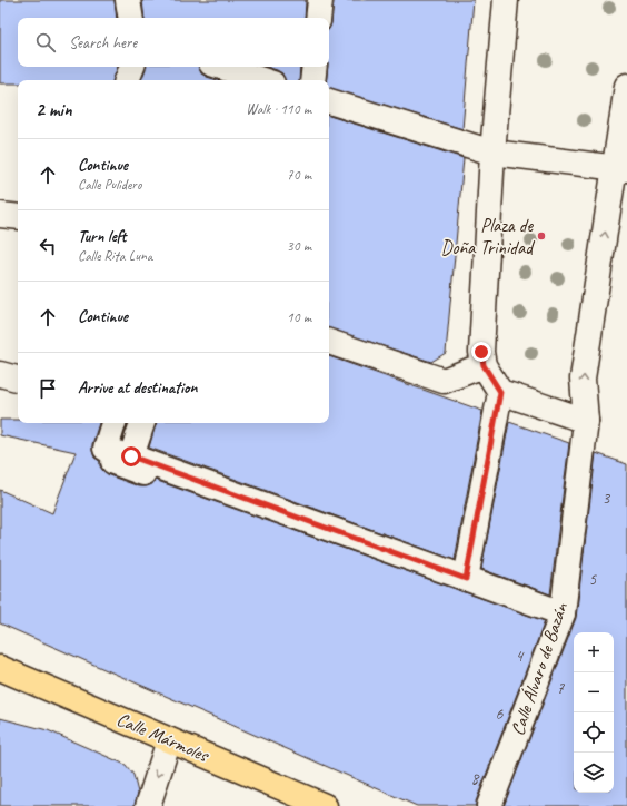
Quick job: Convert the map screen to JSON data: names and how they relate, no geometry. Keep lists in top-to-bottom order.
{
  "streets": {
    "main road": ["Calle Mármoles"],
    "street": ["Calle Álvaro de Bazán"]
  },
  "places": ["Plaza de Doña Trinidad"],
  "house_numbers": [
    "3",
    "5",
    "4",
    "7",
    "6",
    "8"
  ],
  "page": {
    "search": "Search here",
    "heading": ["2 min", "Walk · 110 m"],
    "list": [
      ["Continue", "Calle Pulidero", "70 m"],
      ["Turn left", "Calle Rita Luna", "30 m"],
      ["Continue", "10 m"],
      "Arrive at destination"
    ],
    "map_buttons": ["+", "−"]
  }
}
